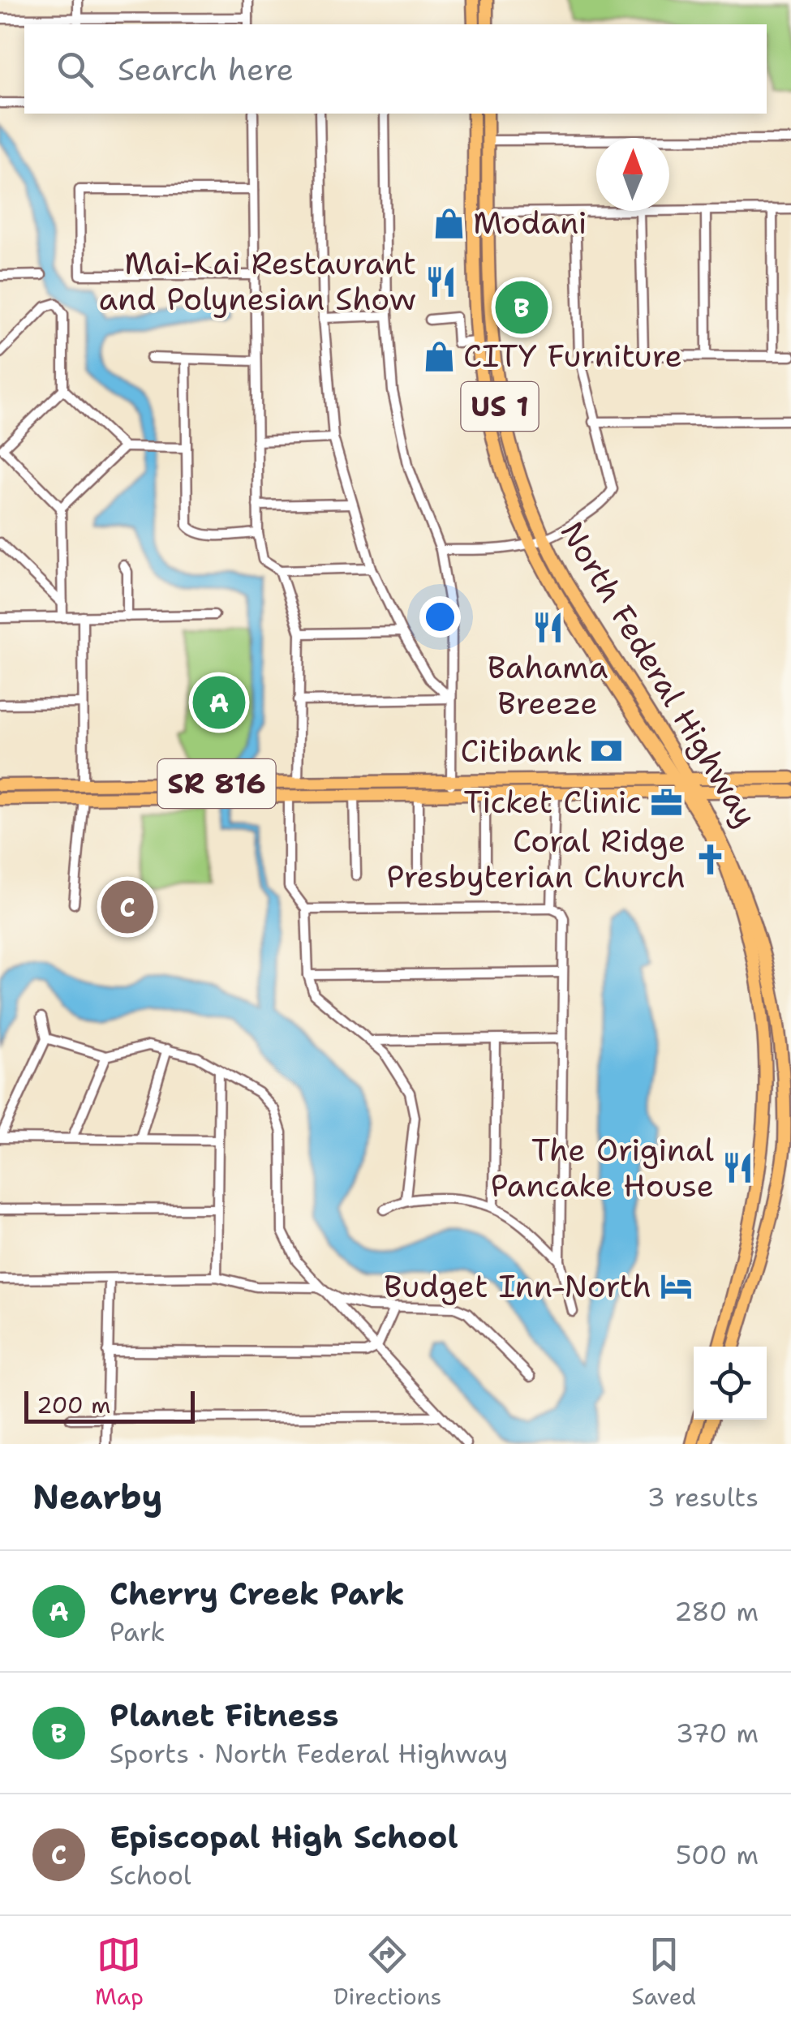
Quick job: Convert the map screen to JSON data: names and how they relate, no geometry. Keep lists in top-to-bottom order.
{
  "streets": {
    "main road": ["US 1", "North Federal Highway", "SR 816"]
  },
  "crossings": [
    ["North Federal Highway", "SR 816"]
  ],
  "places": {
    "shop": ["Modani", "CITY Furniture"],
    "restaurant": ["Mai-Kai Restaurant and Polynesian Show", "Bahama Breeze", "The Original Pancake House"],
    "bank": ["Citibank"],
    "office": ["Ticket Clinic"],
    "church": ["Coral Ridge Presbyterian Church"],
    "hotel": ["Budget Inn-North"]
  },
  "scale_bar": "200 m",
  "north": "top",
  "page": {
    "search": "Search here",
    "pins": ["B", "A", "C"],
    "scale": "200 m",
    "heading": ["Nearby", "3 results"],
    "list": [
      {
        "mark": "A",
        "name": "Cherry Creek Park",
        "note": "Park",
        "value": "280 m"
      },
      {
        "mark": "B",
        "name": "Planet Fitness",
        "note": "Sports · North Federal Highway",
        "value": "370 m"
      },
      {
        "mark": "C",
        "name": "Episcopal High School",
        "note": "School",
        "value": "500 m"
      }
    ],
    "nav": ["Map", "Directions", "Saved"]
  }
}
